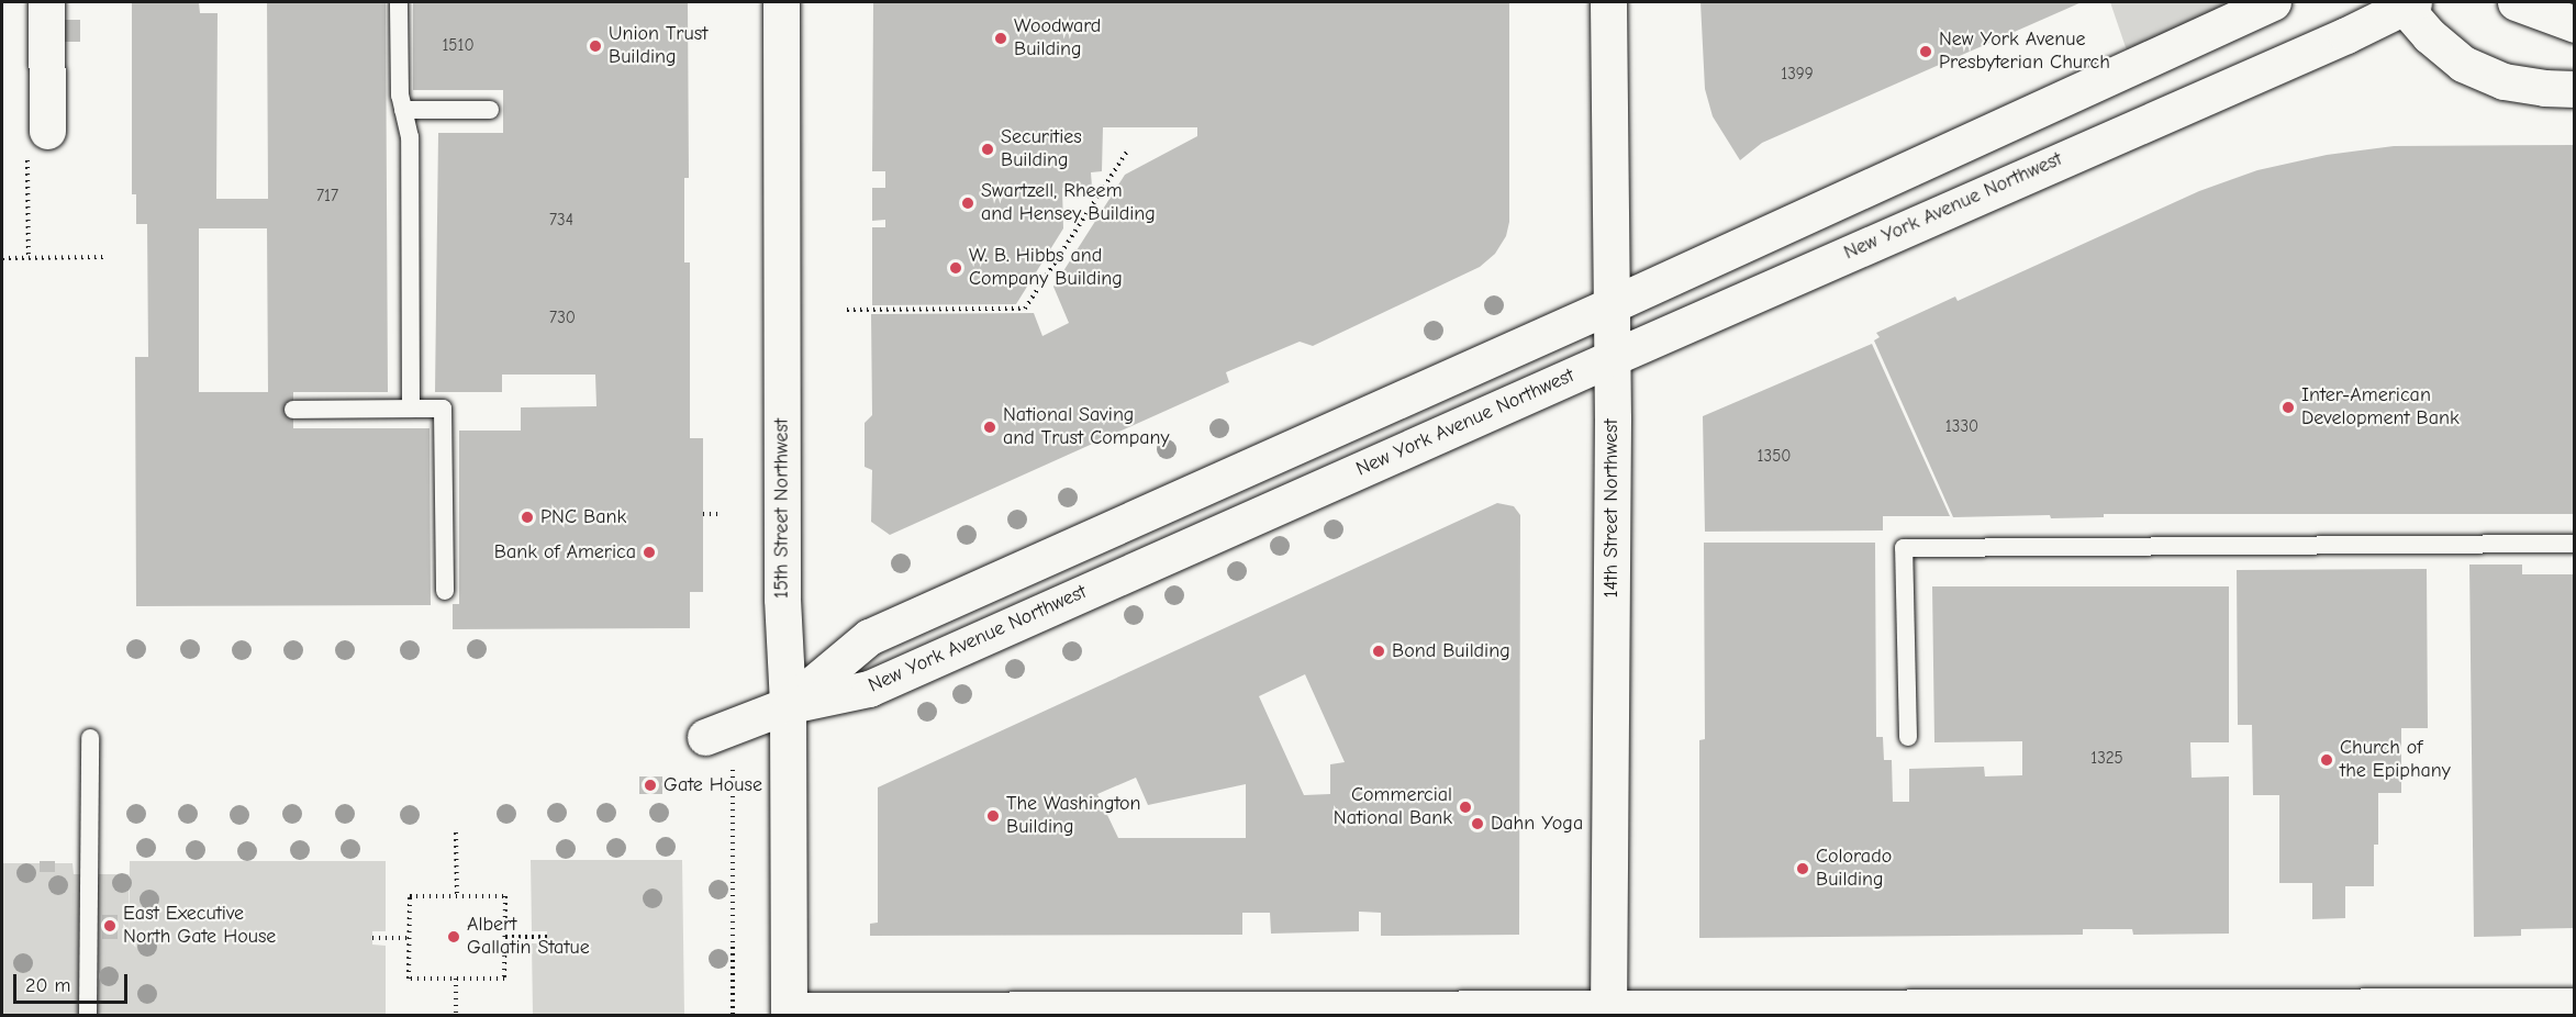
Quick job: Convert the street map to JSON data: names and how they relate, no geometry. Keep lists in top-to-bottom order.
{
  "streets": {
    "main road": ["New York Avenue Northwest", "15th Street Northwest", "14th Street Northwest"]
  },
  "crossings": [
    ["New York Avenue Northwest", "15th Street Northwest"],
    ["New York Avenue Northwest", "14th Street Northwest"]
  ],
  "places": [
    "Woodward Building",
    "Union Trust Building",
    "New York Avenue Presbyterian Church",
    "Securities Building",
    "Swartzell, Rheem and Hensey Building",
    "W. B. Hibbs and Company Building",
    "Inter-American Development Bank",
    "National Saving and Trust Company",
    "PNC Bank",
    "Bank of America",
    "Bond Building",
    "Church of the Epiphany",
    "Gate House",
    "Commercial National Bank",
    "The Washington Building",
    "Dahn Yoga",
    "Colorado Building",
    "East Executive North Gate House",
    "Albert Gallatin Statue"
  ],
  "house_numbers": [
    "1510",
    "1399",
    "717",
    "734",
    "730",
    "1330",
    "1350",
    "1325"
  ],
  "scale_bar": "20 m"
}
